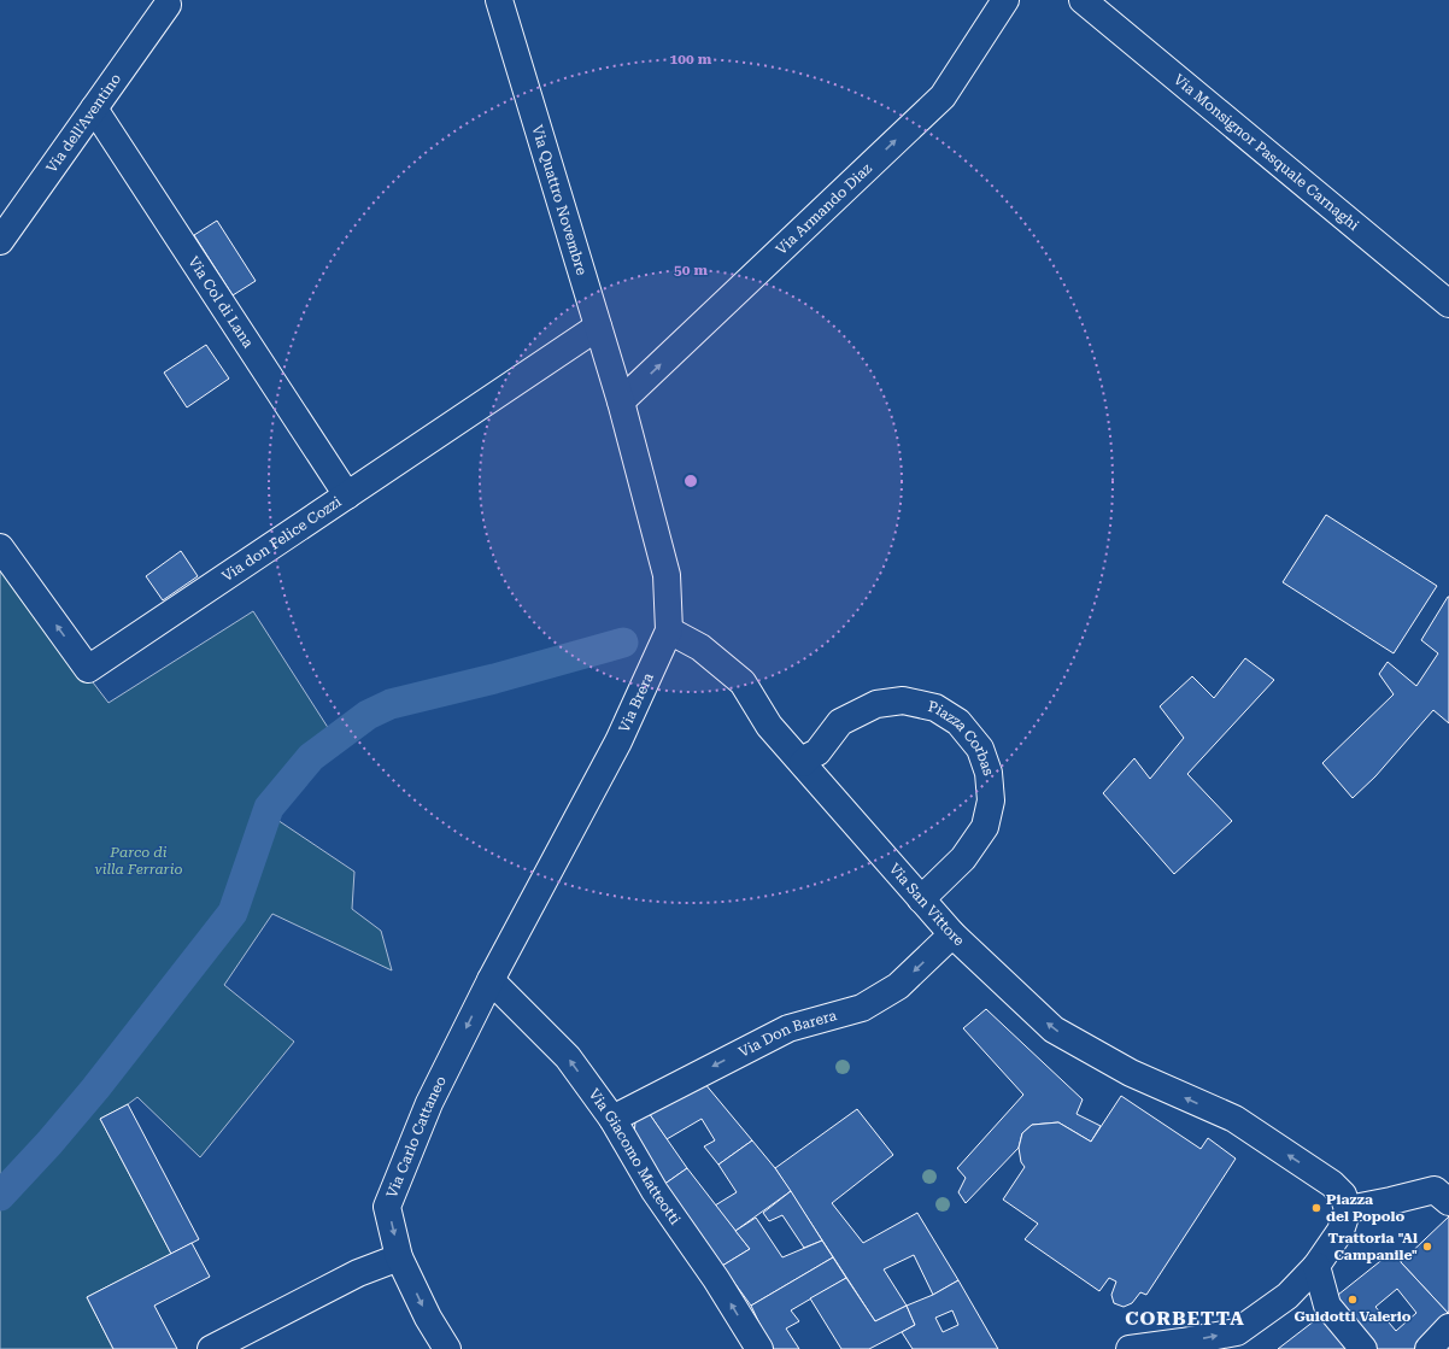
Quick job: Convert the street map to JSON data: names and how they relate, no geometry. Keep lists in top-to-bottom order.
{
  "streets": {
    "street": [
      "Via dell'Aventino",
      "Via Monsignor Pasquale Carnaghi",
      "Via Quattro Novembre",
      "Via Armando Diaz",
      "Via Col di Lana",
      "Via don Felice Cozzi",
      "Via Brera",
      "Piazza Corbas",
      "Via San Vittore",
      "Via Don Barera",
      "Via Carlo Cattaneo",
      "Via Giacomo Matteotti"
    ]
  },
  "crossings": [
    ["Via dell'Aventino", "Via Col di Lana"],
    ["Via Quattro Novembre", "Via Armando Diaz"],
    ["Via Quattro Novembre", "Via don Felice Cozzi"],
    ["Via Quattro Novembre", "Via Brera"],
    ["Via Armando Diaz", "Via Brera"],
    ["Via Col di Lana", "Via don Felice Cozzi"],
    ["Via Brera", "Via San Vittore"],
    ["Via Brera", "Via Carlo Cattaneo"],
    ["Via Brera", "Via Giacomo Matteotti"],
    ["Piazza Corbas", "Via San Vittore"],
    ["Via San Vittore", "Via Don Barera"],
    ["Via Don Barera", "Via Giacomo Matteotti"],
    ["Via Carlo Cattaneo", "Via Giacomo Matteotti"]
  ],
  "one_way": [
    "Via Armando Diaz",
    "Via San Vittore",
    "Via Don Barera",
    "Via Carlo Cattaneo",
    "Via Giacomo Matteotti"
  ],
  "districts": ["CORBETTA"],
  "parks": ["Parco di villa Ferrario"],
  "places": ["Piazza del Popolo", "Trattoria \"Al Campanile\"", "Guidotti Valerio"],
  "rings": ["100 m", "50 m"]
}
